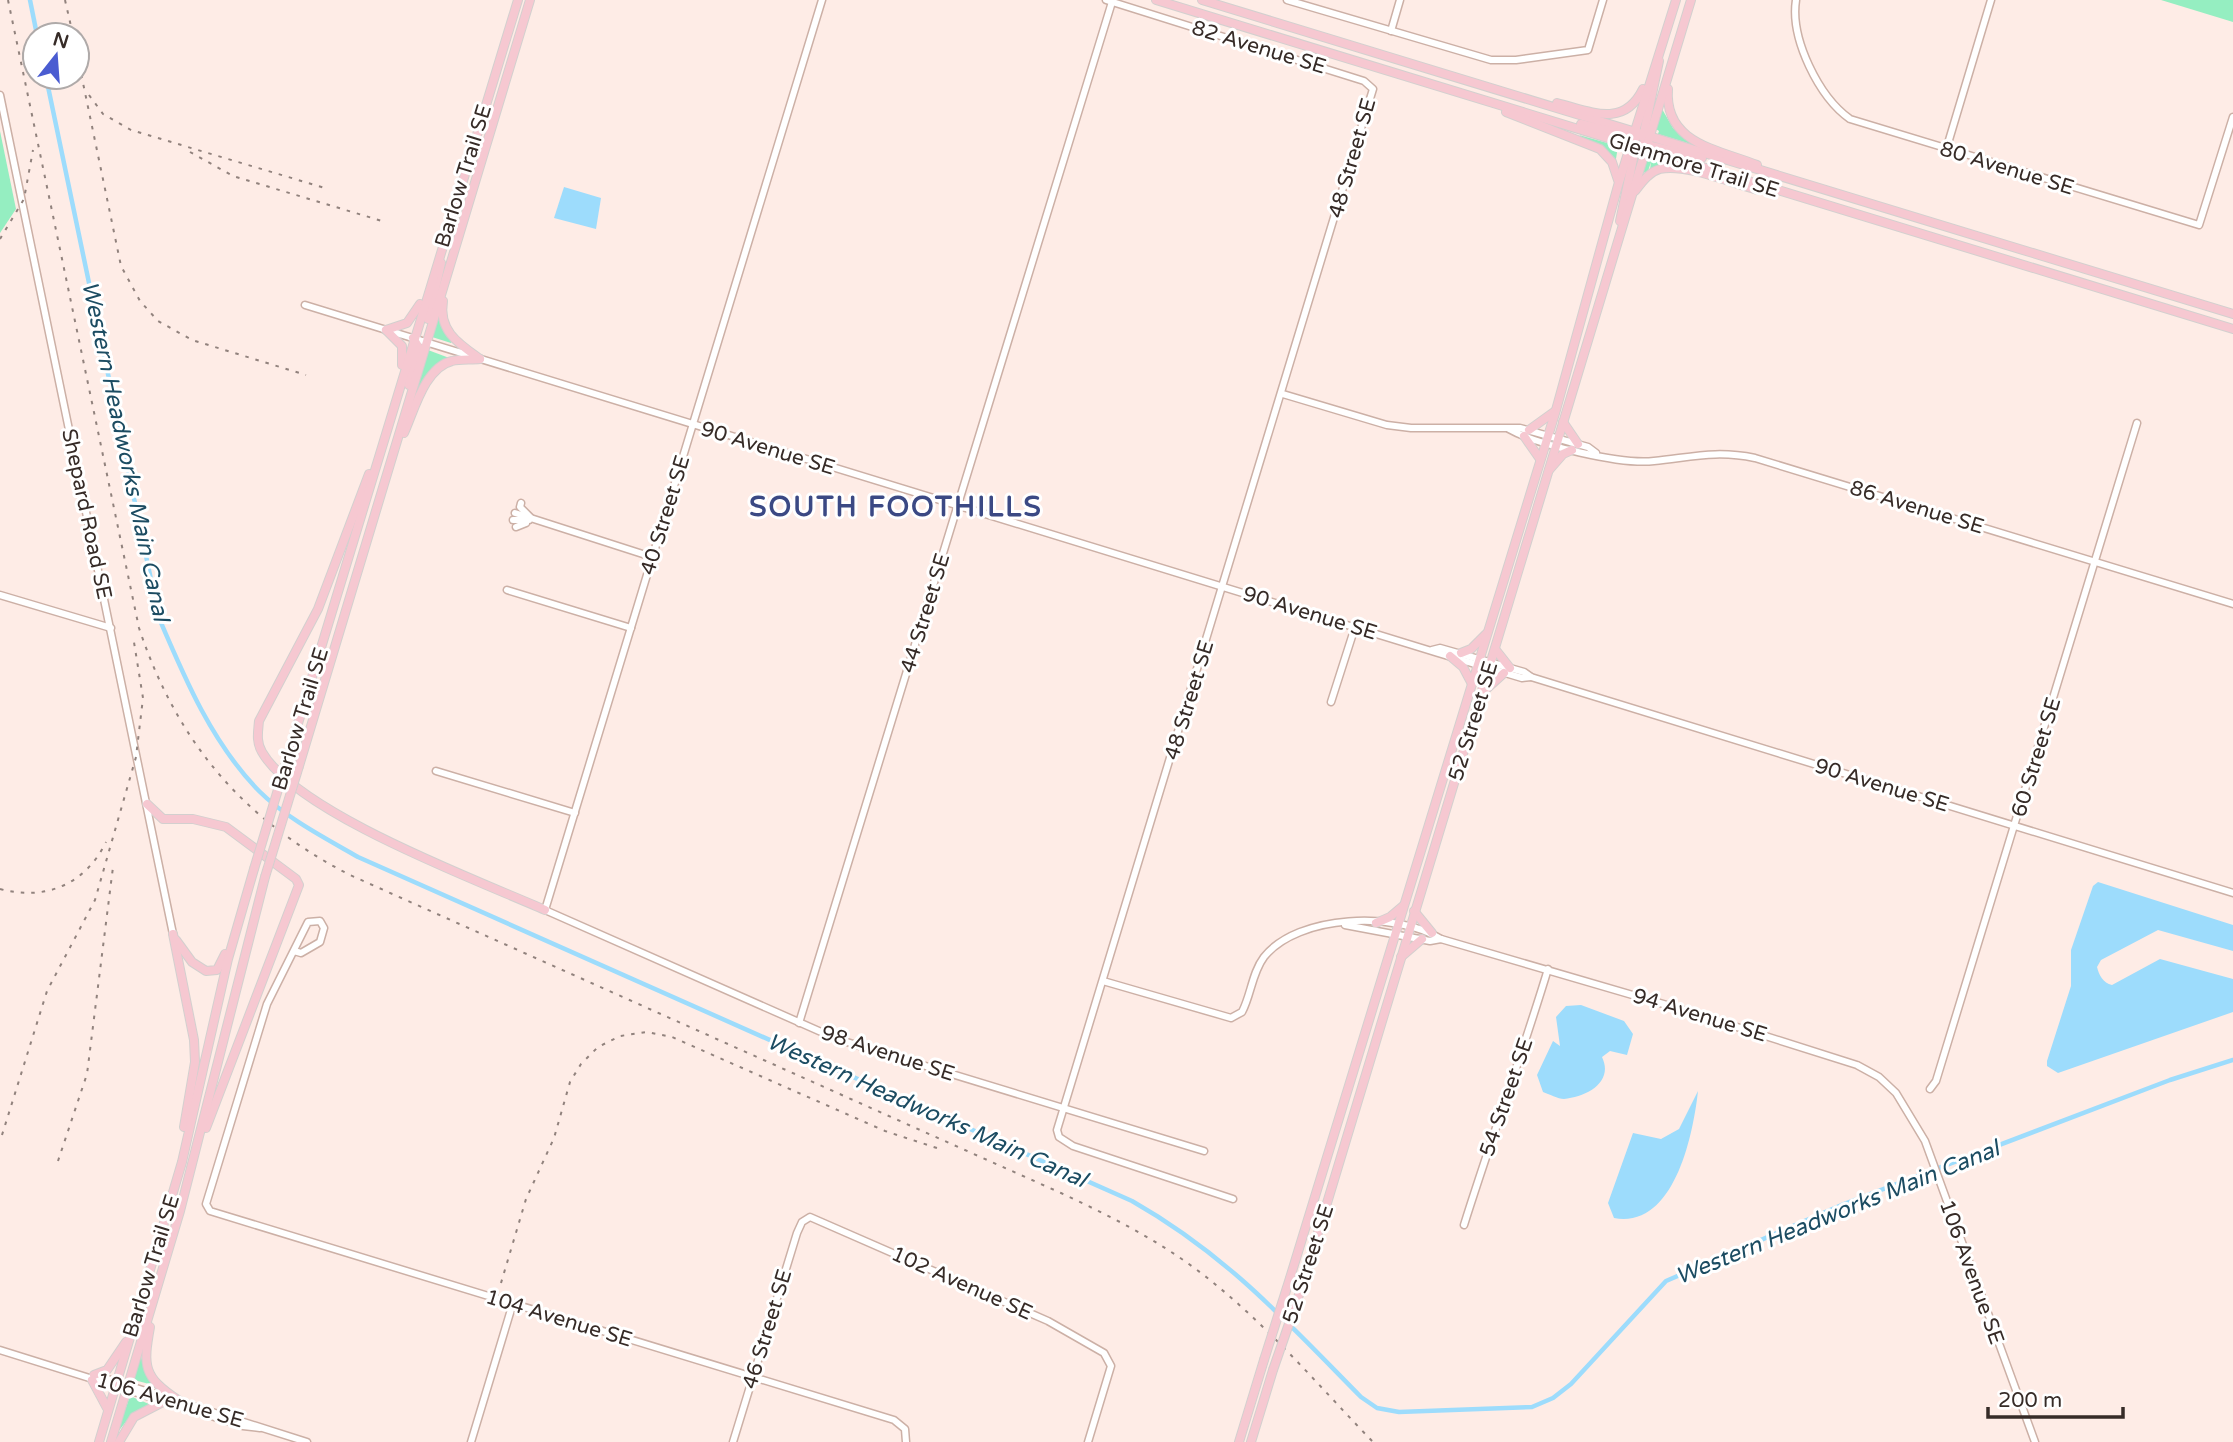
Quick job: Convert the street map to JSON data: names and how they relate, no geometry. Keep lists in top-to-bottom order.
{
  "streets": {
    "main road": ["Glenmore Trail SE", "Barlow Trail SE", "52 Street SE"],
    "street": [
      "82 Avenue SE",
      "48 Street SE",
      "80 Avenue SE",
      "90 Avenue SE",
      "86 Avenue SE",
      "Shepard Road SE",
      "40 Street SE",
      "44 Street SE",
      "60 Street SE",
      "94 Avenue SE",
      "98 Avenue SE",
      "54 Street SE",
      "106 Avenue SE",
      "102 Avenue SE",
      "104 Avenue SE",
      "46 Street SE"
    ]
  },
  "crossings": [
    ["82 Avenue SE", "48 Street SE"],
    ["82 Avenue SE", "44 Street SE"],
    ["48 Street SE", "90 Avenue SE"],
    ["48 Street SE", "86 Avenue SE"],
    ["48 Street SE", "94 Avenue SE"],
    ["48 Street SE", "98 Avenue SE"],
    ["Glenmore Trail SE", "52 Street SE"],
    ["Barlow Trail SE", "90 Avenue SE"],
    ["Barlow Trail SE", "106 Avenue SE"],
    ["90 Avenue SE", "40 Street SE"],
    ["90 Avenue SE", "44 Street SE"],
    ["90 Avenue SE", "52 Street SE"],
    ["90 Avenue SE", "60 Street SE"],
    ["86 Avenue SE", "52 Street SE"],
    ["86 Avenue SE", "60 Street SE"],
    ["40 Street SE", "98 Avenue SE"],
    ["44 Street SE", "98 Avenue SE"],
    ["52 Street SE", "94 Avenue SE"],
    ["94 Avenue SE", "54 Street SE"],
    ["94 Avenue SE", "106 Avenue SE"],
    ["102 Avenue SE", "46 Street SE"],
    ["104 Avenue SE", "46 Street SE"]
  ],
  "districts": ["SOUTH FOOTHILLS"],
  "water": ["Western Headworks Main Canal"],
  "scale_bar": "200 m",
  "north": "top"
}
